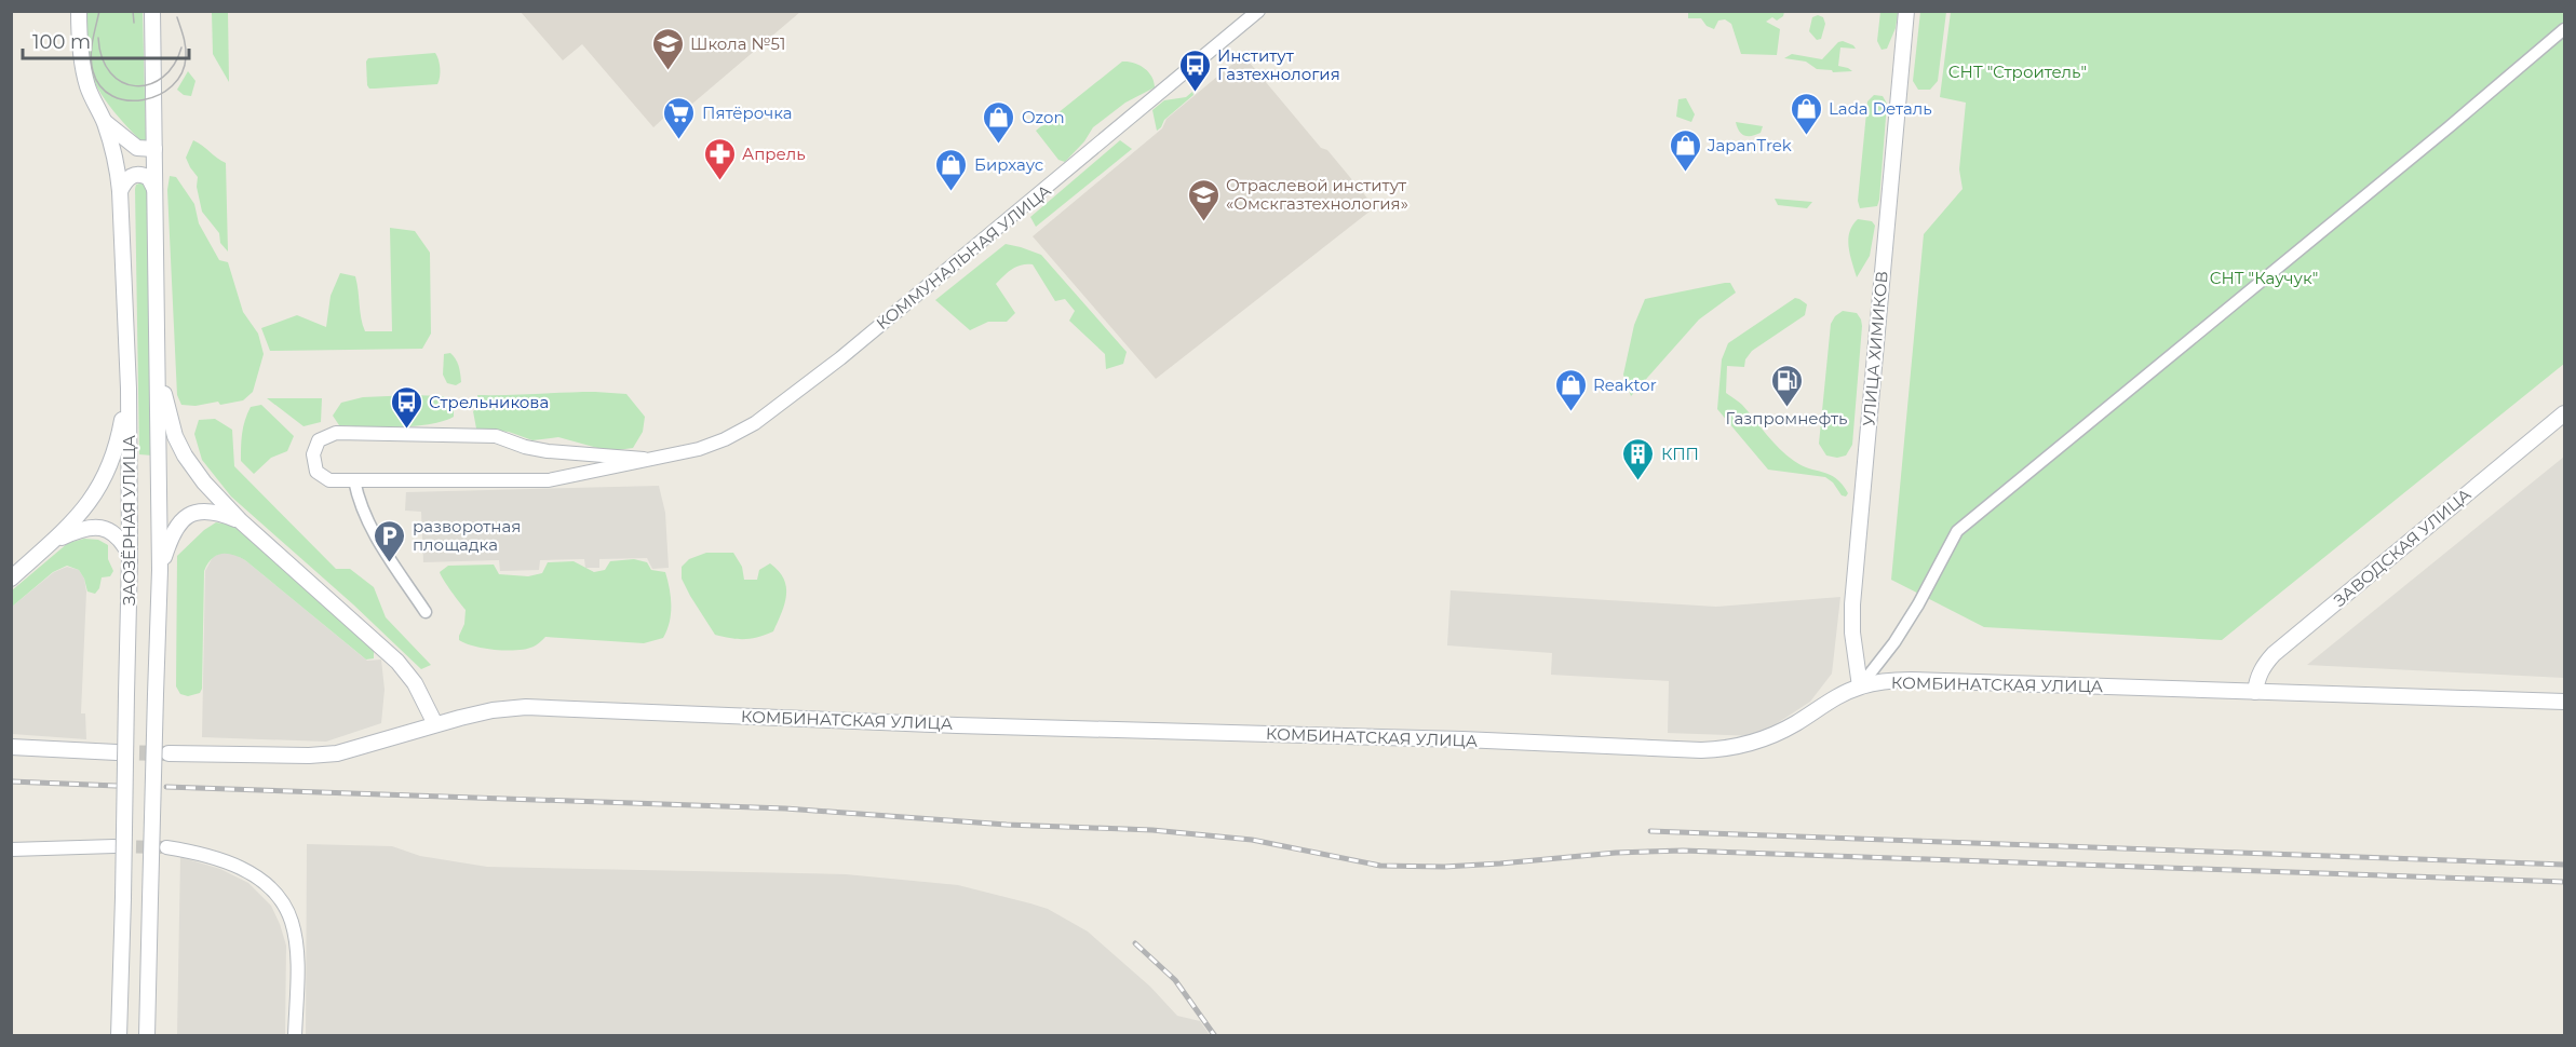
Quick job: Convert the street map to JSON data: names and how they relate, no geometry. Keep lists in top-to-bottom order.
{
  "streets": {
    "main road": [
      "УЛИЦА ХИМИКОВ",
      "ЗАОЗЁРНАЯ УЛИЦА",
      "ЗАВОДСКАЯ УЛИЦА",
      "КОМБИНАТСКАЯ УЛИЦА"
    ],
    "street": ["КОММУНАЛЬНАЯ УЛИЦА"]
  },
  "crossings": [
    ["УЛИЦА ХИМИКОВ", "КОМБИНАТСКАЯ УЛИЦА"],
    ["ЗАВОДСКАЯ УЛИЦА", "КОМБИНАТСКАЯ УЛИЦА"]
  ],
  "parks": ["СНТ \"Строитель\"", "СНТ \"Каучук\""],
  "places": {
    "school or university": ["Школа №51", "Отраслевой институт «Омскгазтехнология»"],
    "bus stop": ["Институт Газтехнология", "Стрельникова"],
    "shop": [
      "Lada Dеталь",
      "Ozon",
      "JapanTrek",
      "Бирхаус",
      "Reaktor"
    ],
    "supermarket": ["Пятёрочка"],
    "pharmacy": ["Апрель"],
    "fuel station": ["Газпромнефть"],
    "building": ["КПП"],
    "parking": ["разворотная площадка"]
  },
  "scale_bar": "100 m"
}
